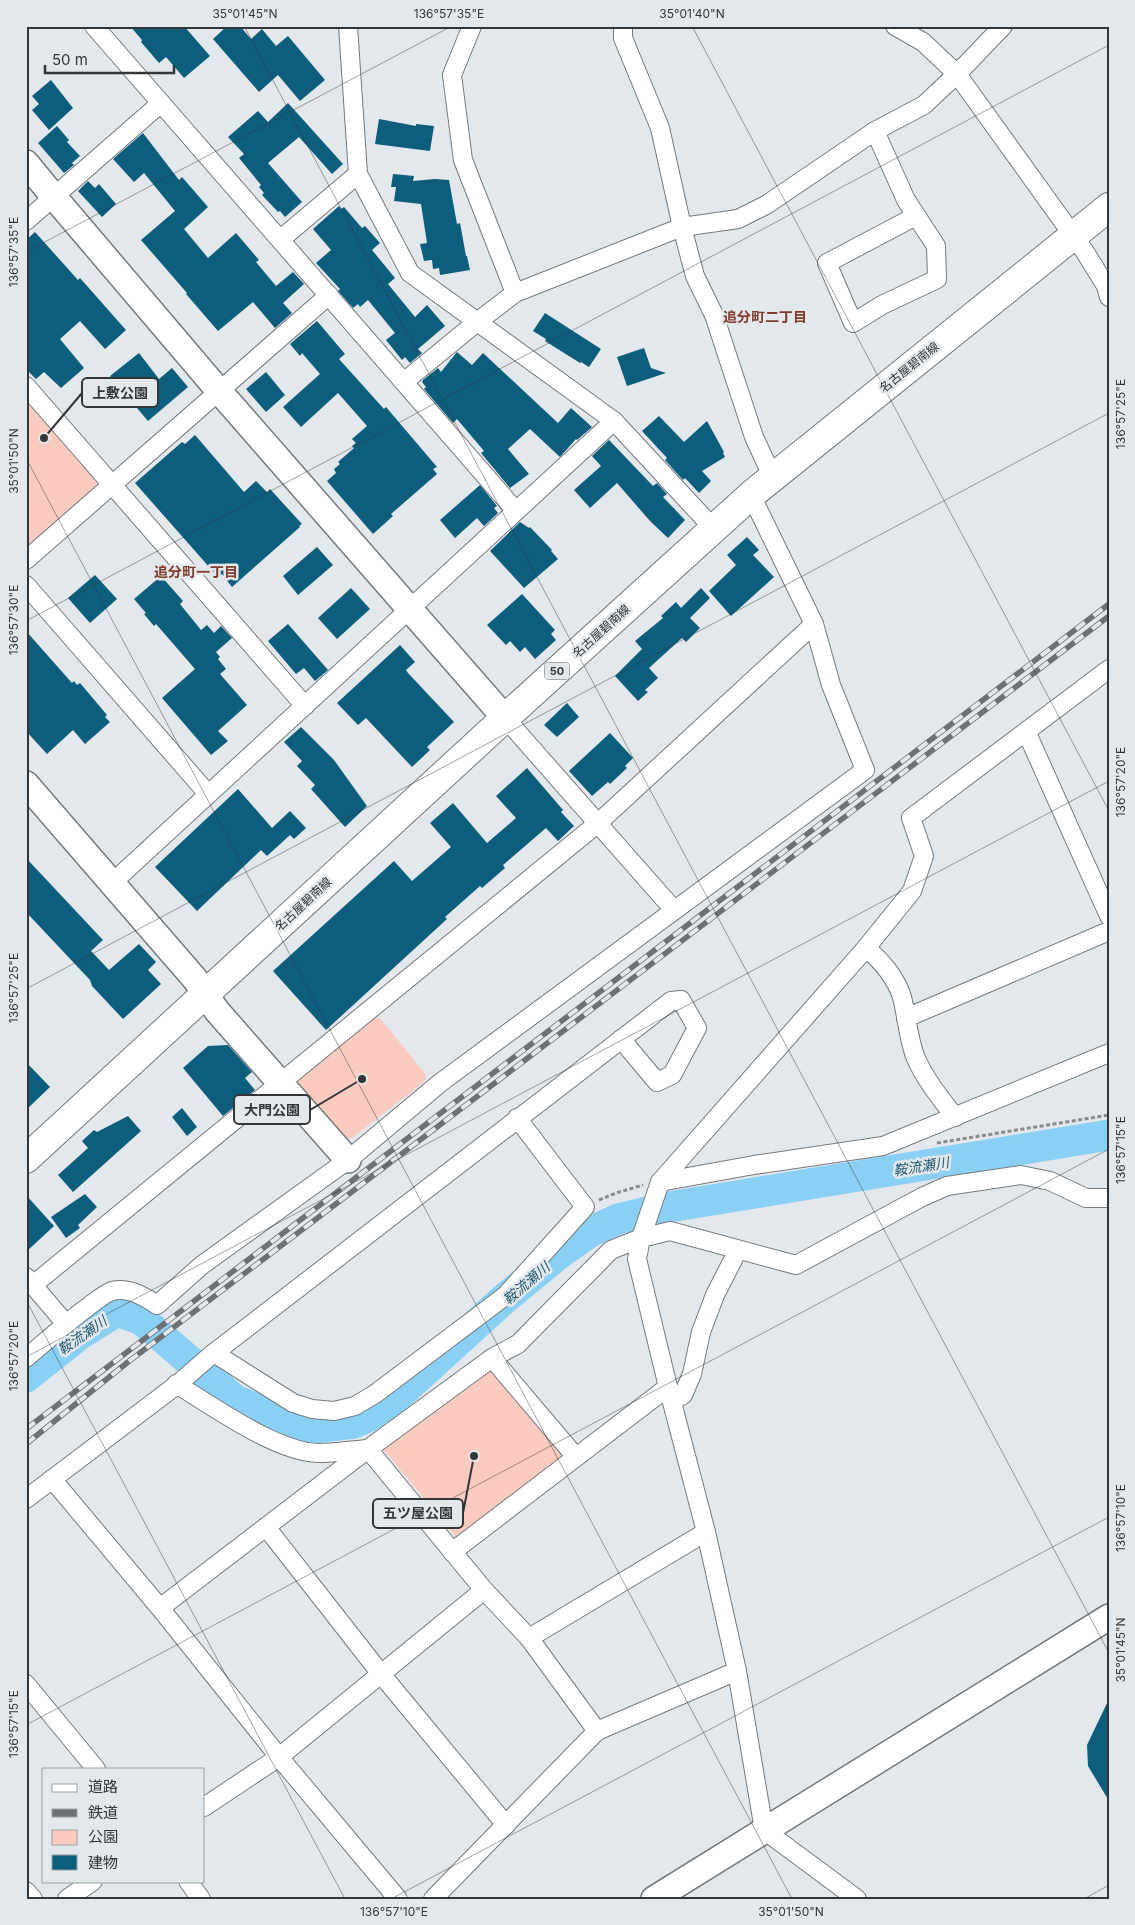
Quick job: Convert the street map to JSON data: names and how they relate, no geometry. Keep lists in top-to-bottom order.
{
  "streets": {
    "main road": ["名古屋碧南線", "50"]
  },
  "districts": ["追分町二丁目", "追分町一丁目"],
  "water": ["鞍流瀬川"],
  "places": ["上敷公園", "大門公園", "五ツ屋公園"],
  "legend": [
    "道路",
    "鉄道",
    "公園",
    "建物"
  ],
  "scale_bar": "50 m",
  "coordinates": [
    "35°01'45\"N",
    "136°57'35\"E",
    "35°01'40\"N",
    "136°57'25\"E",
    "35°01'50\"N",
    "136°57'30\"E",
    "136°57'20\"E",
    "136°57'15\"E",
    "136°57'10\"E"
  ]
}
